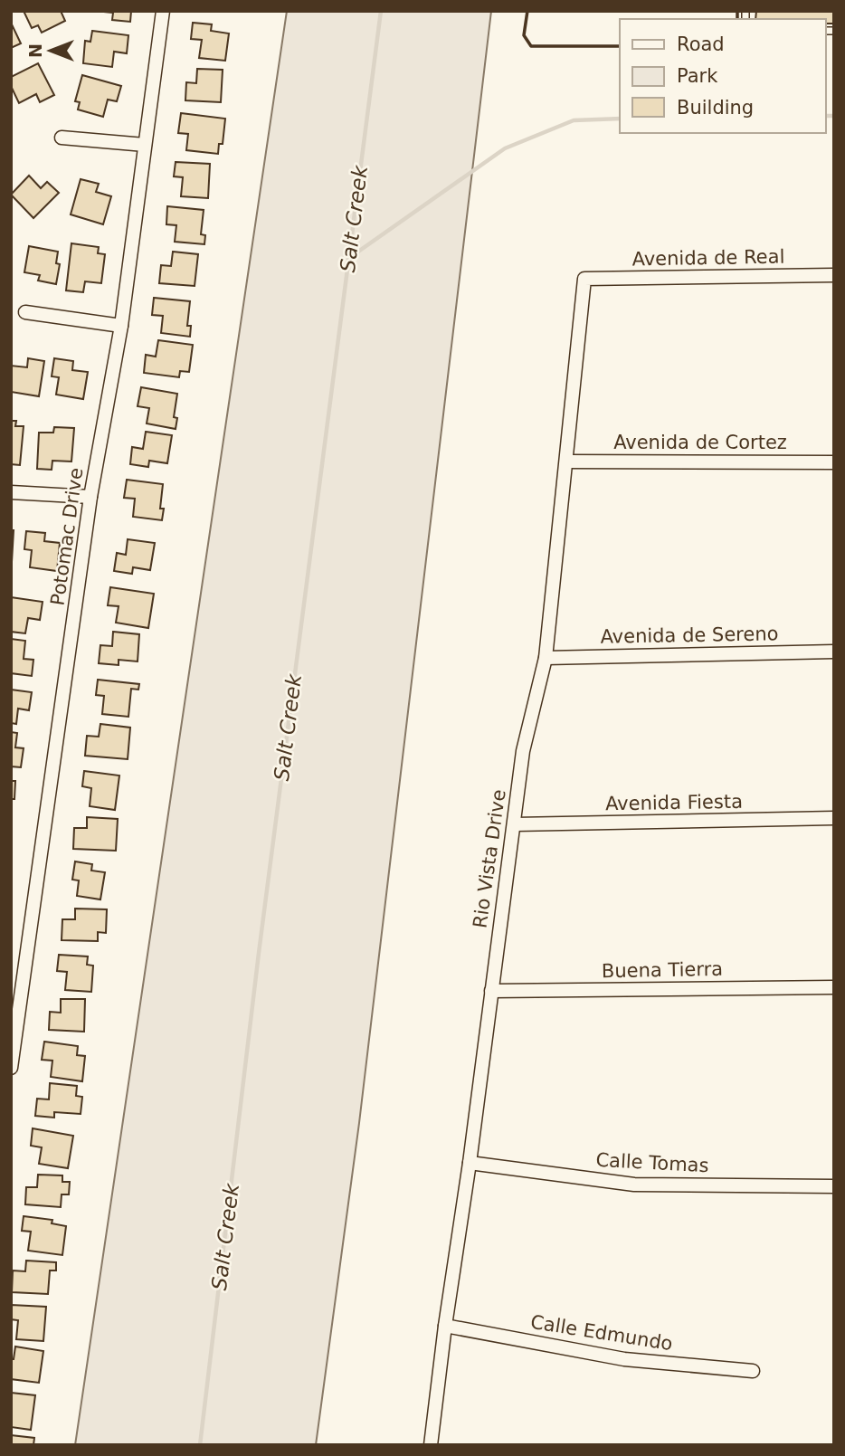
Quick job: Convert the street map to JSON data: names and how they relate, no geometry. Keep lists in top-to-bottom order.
{
  "streets": {
    "street": [
      "Avenida de Real",
      "Avenida de Cortez",
      "Potomac Drive",
      "Avenida de Sereno",
      "Avenida Fiesta",
      "Rio Vista Drive",
      "Buena Tierra",
      "Calle Tomas",
      "Calle Edmundo"
    ]
  },
  "crossings": [
    ["Avenida de Real", "Rio Vista Drive"],
    ["Avenida de Cortez", "Rio Vista Drive"],
    ["Avenida de Sereno", "Rio Vista Drive"],
    ["Avenida Fiesta", "Rio Vista Drive"],
    ["Rio Vista Drive", "Buena Tierra"],
    ["Rio Vista Drive", "Calle Tomas"],
    ["Rio Vista Drive", "Calle Edmundo"]
  ],
  "water": ["Salt Creek"],
  "legend": ["Road", "Park", "Building"],
  "north": "left"
}
